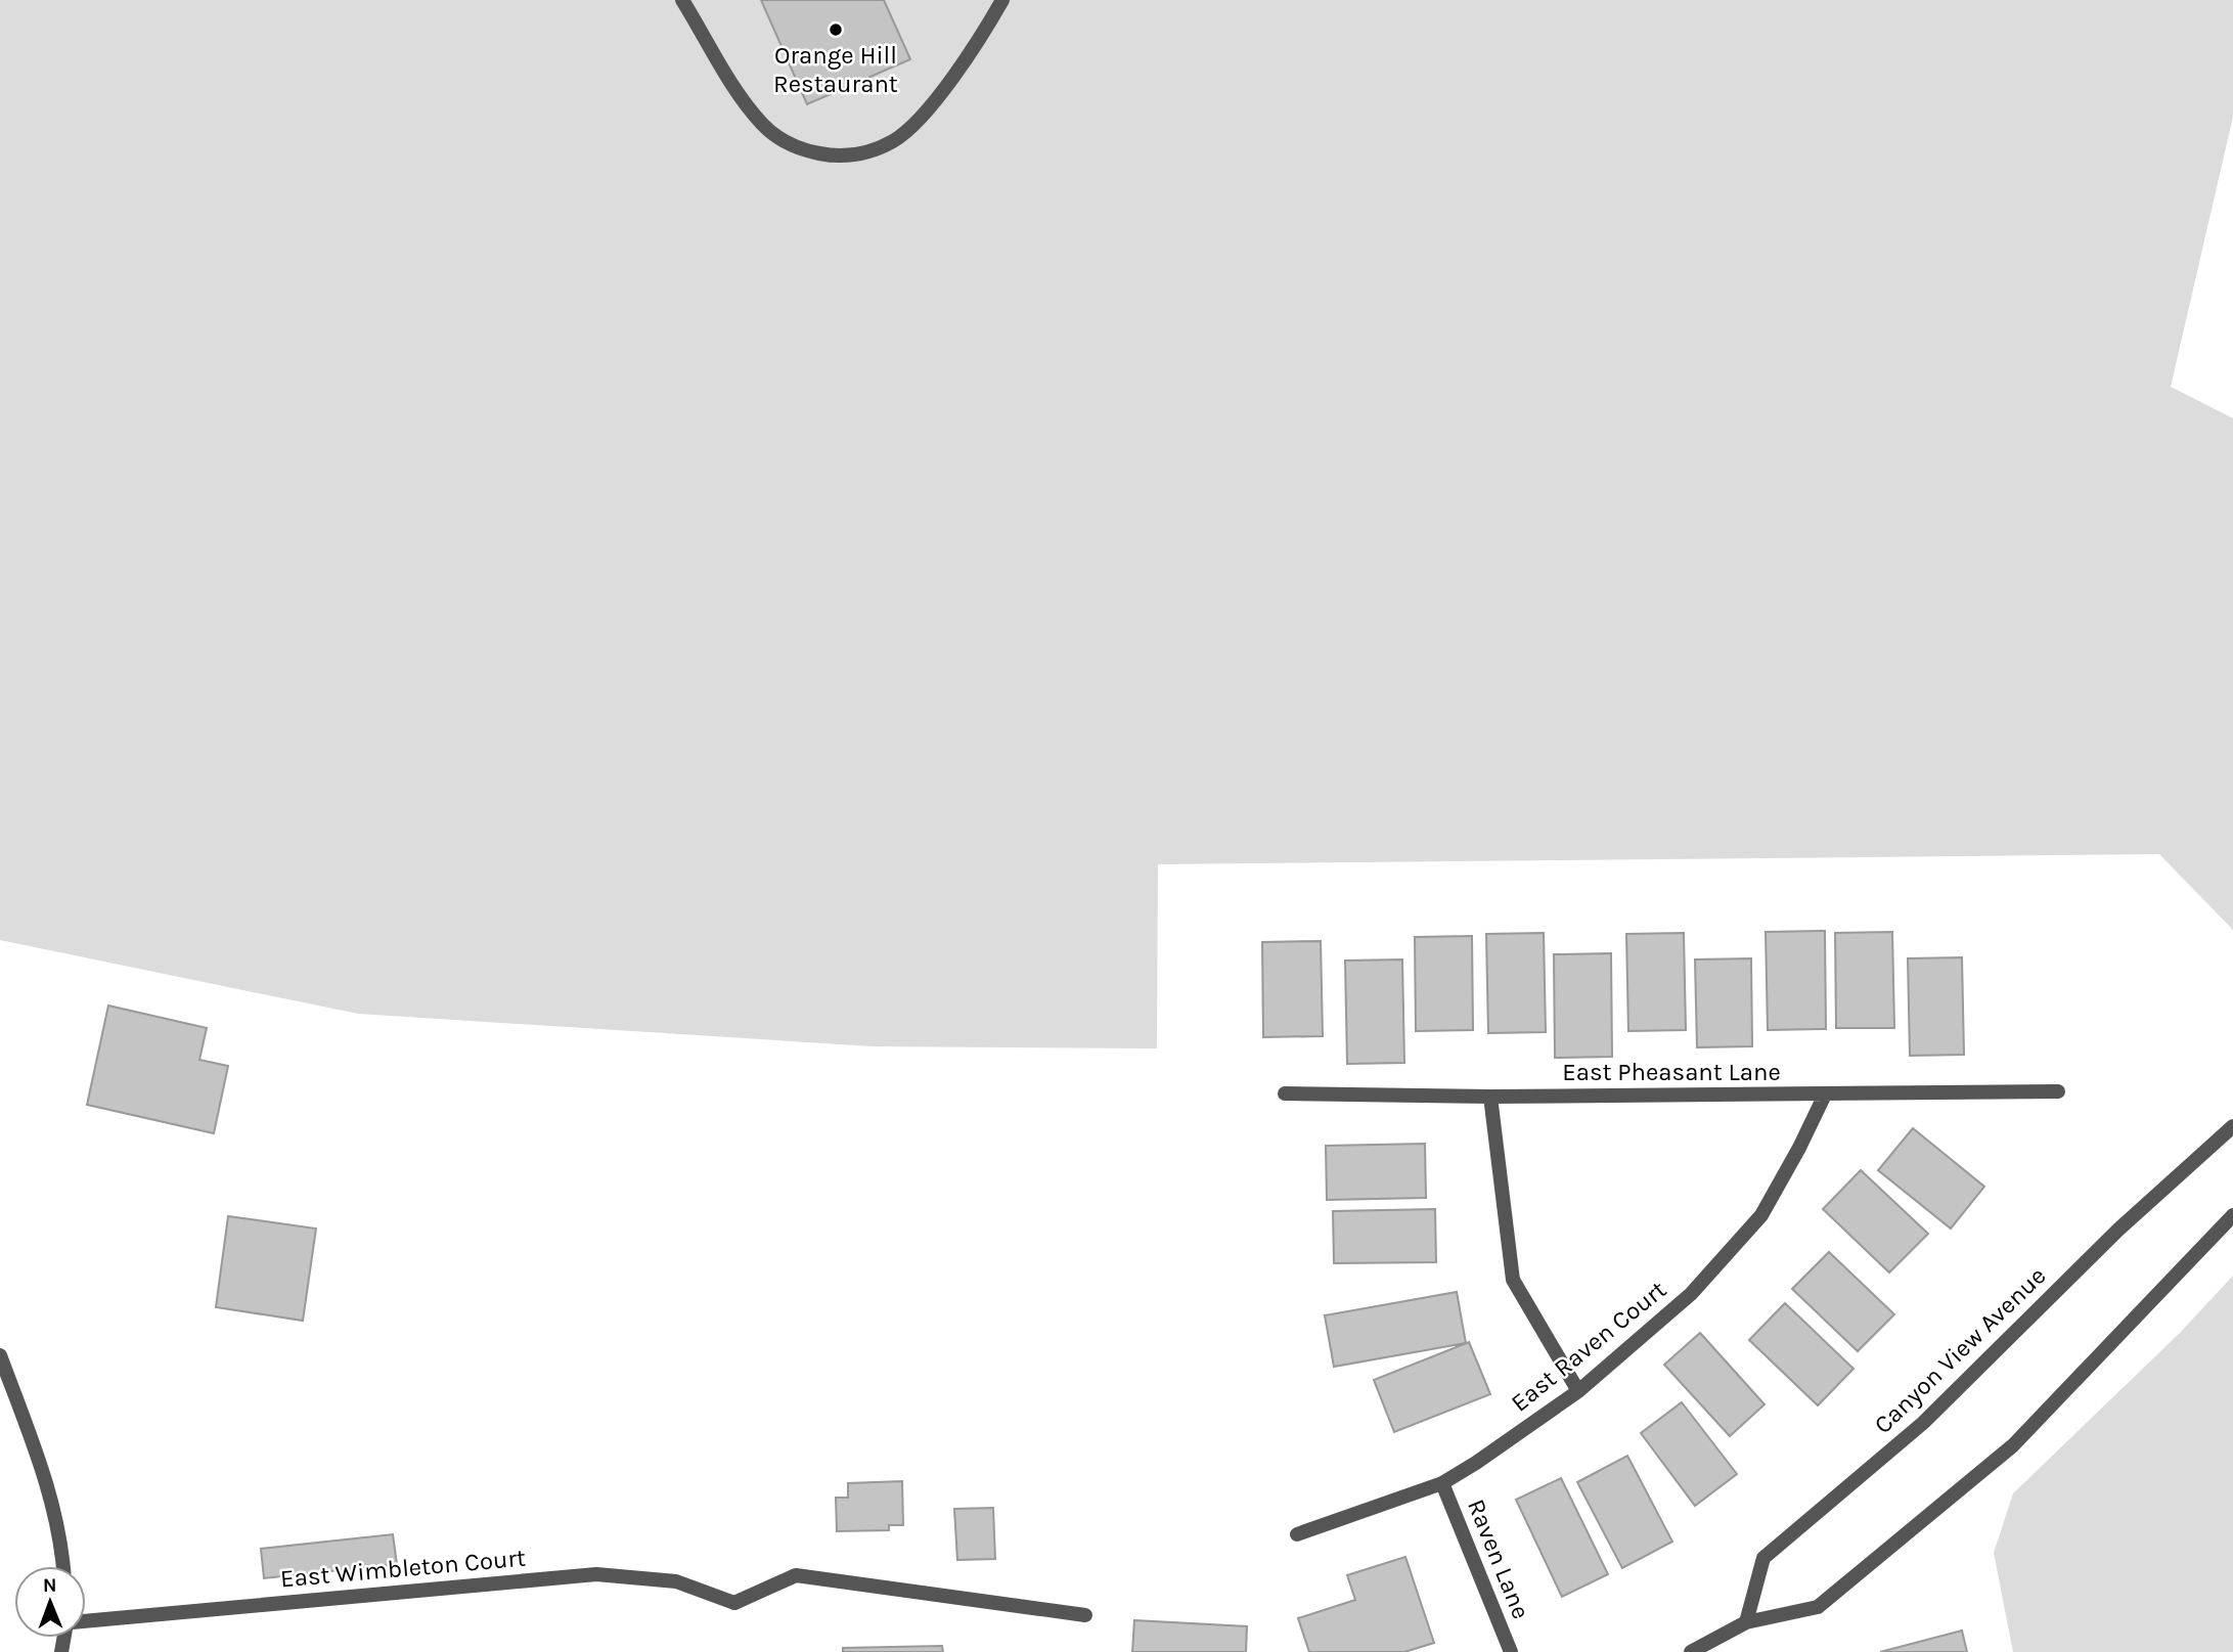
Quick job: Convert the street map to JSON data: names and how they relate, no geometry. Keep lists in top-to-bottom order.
{
  "streets": {
    "street": [
      "East Pheasant Lane",
      "East Raven Court",
      "Canyon View Avenue",
      "Raven Lane",
      "East Wimbleton Court"
    ]
  },
  "crossings": [
    ["East Pheasant Lane", "East Raven Court"],
    ["East Raven Court", "Raven Lane"]
  ],
  "places": ["Orange Hill Restaurant"],
  "north": "top"
}
